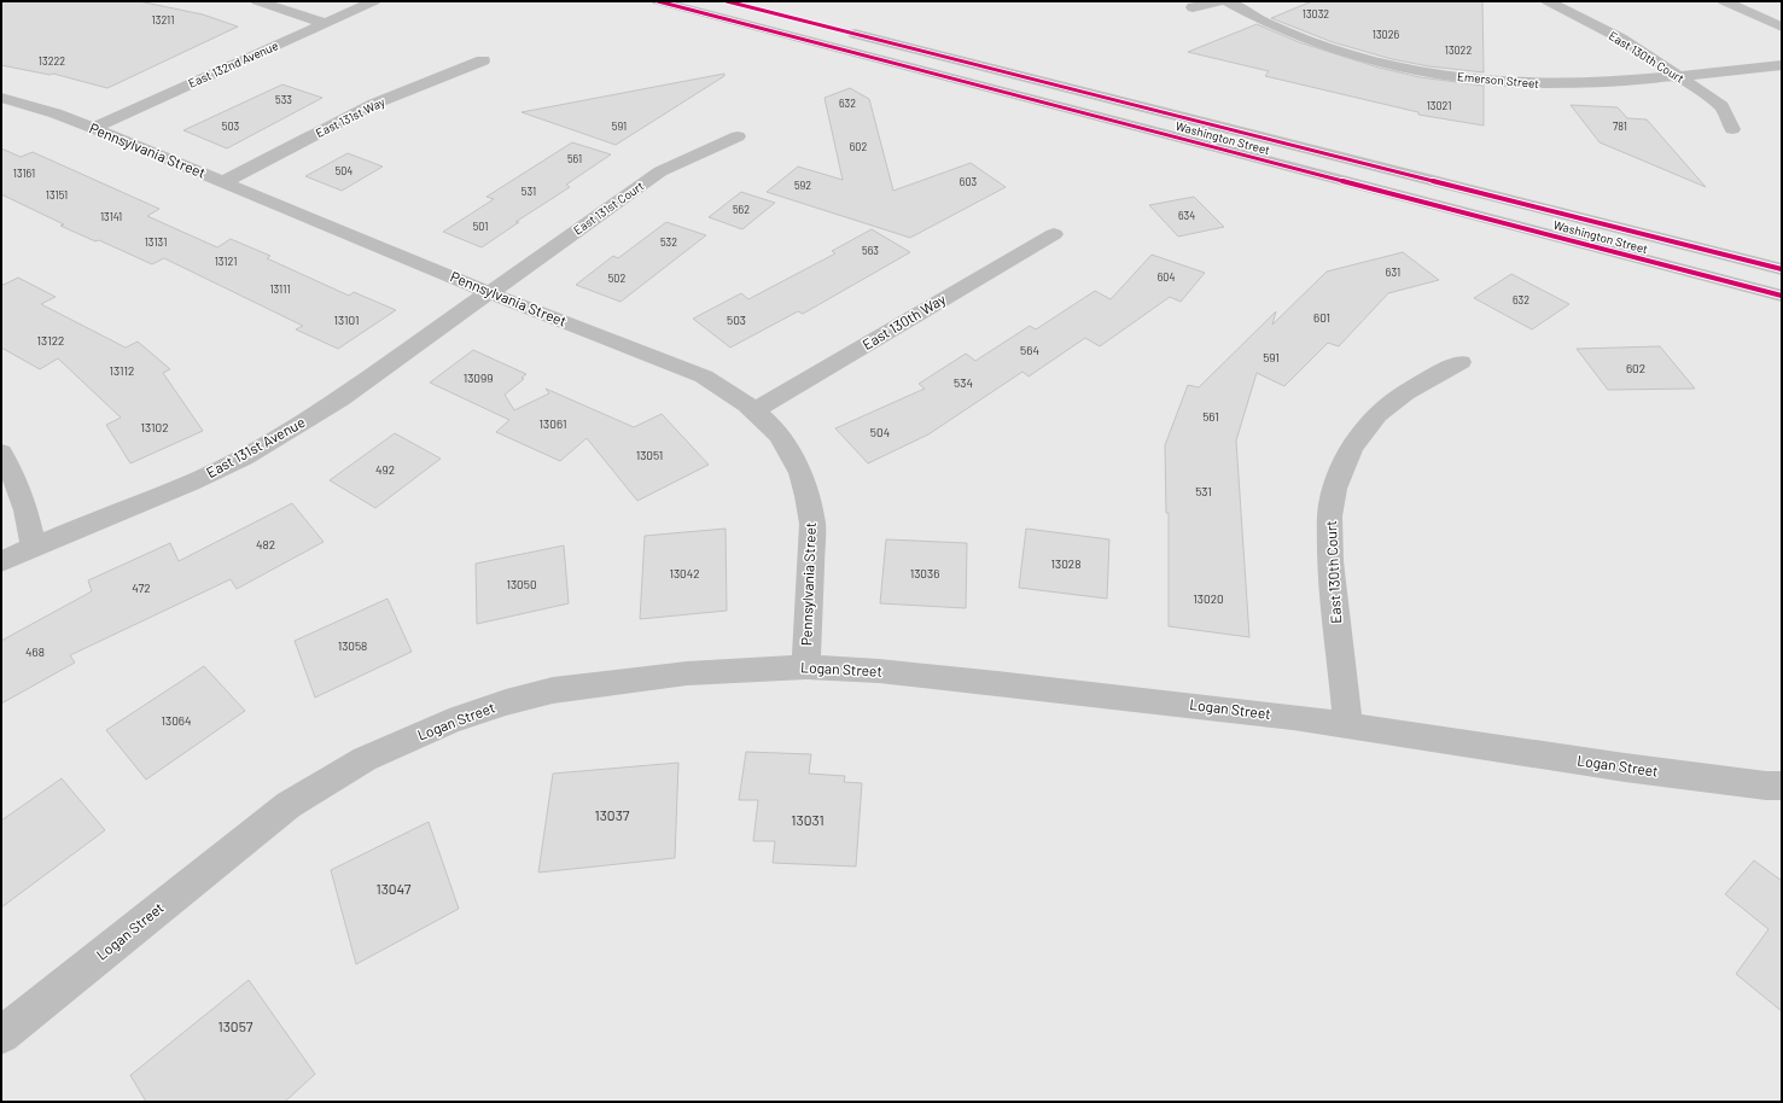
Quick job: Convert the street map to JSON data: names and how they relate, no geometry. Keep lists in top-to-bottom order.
{
  "streets": {
    "main road": ["Washington Street"],
    "street": [
      "East 130th Court",
      "East 132nd Avenue",
      "Emerson Street",
      "East 131st Way",
      "Pennsylvania Street",
      "East 131st Court",
      "East 130th Way",
      "East 131st Avenue",
      "Logan Street"
    ]
  },
  "crossings": [
    ["East 130th Court", "Emerson Street"],
    ["East 130th Court", "Logan Street"],
    ["East 132nd Avenue", "Pennsylvania Street"],
    ["East 131st Way", "Pennsylvania Street"],
    ["Pennsylvania Street", "East 131st Court"],
    ["Pennsylvania Street", "East 130th Way"],
    ["Pennsylvania Street", "East 131st Avenue"],
    ["Pennsylvania Street", "Logan Street"],
    ["East 131st Court", "East 131st Avenue"]
  ],
  "house_numbers": [
    "13032",
    "13211",
    "13026",
    "13022",
    "13222",
    "533",
    "632",
    "13021",
    "503",
    "591",
    "781",
    "602",
    "561",
    "504",
    "13161",
    "603",
    "592",
    "531",
    "13151",
    "562",
    "634",
    "13141",
    "501",
    "13131",
    "532",
    "563",
    "13121",
    "631",
    "604",
    "502",
    "13111",
    "632",
    "601",
    "13101",
    "503",
    "13122",
    "564",
    "591",
    "602",
    "13112",
    "13099",
    "534",
    "561",
    "13061",
    "13102",
    "504",
    "13051",
    "492",
    "531",
    "482",
    "13028",
    "13042",
    "13036",
    "13050",
    "472",
    "13020",
    "13058",
    "468",
    "13064",
    "13037",
    "13031",
    "13047",
    "13057"
  ]
}
